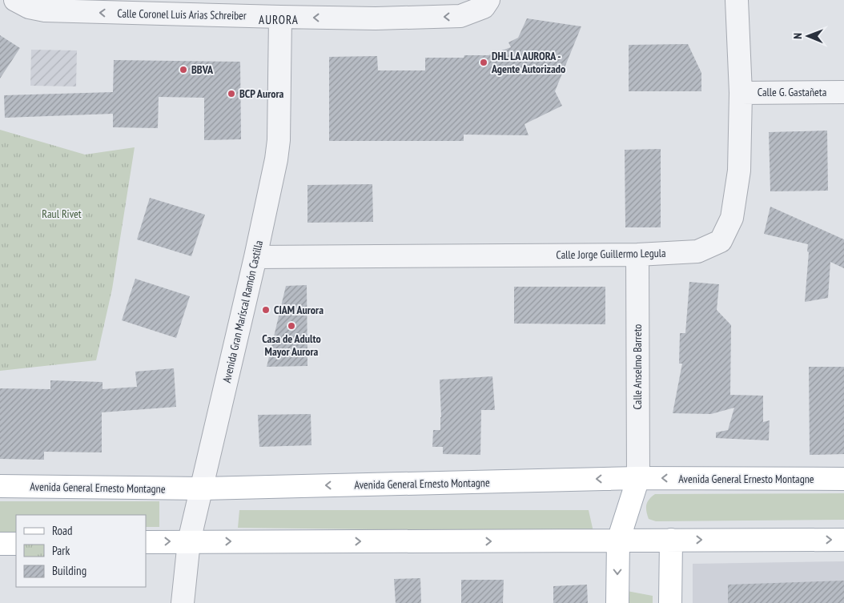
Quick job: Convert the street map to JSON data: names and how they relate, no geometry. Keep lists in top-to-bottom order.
{
  "streets": {
    "main road": ["Avenida General Ernesto Montagne"],
    "street": [
      "Calle Coronel Luis Arias Schreiber",
      "Calle G. Gastañeta",
      "Calle Jorge Guillermo Legula",
      "Avenida Gran Maríscal Ramón Castilla",
      "Calle Anselmo Barreto"
    ]
  },
  "crossings": [
    ["Calle Coronel Luis Arias Schreiber", "Avenida Gran Maríscal Ramón Castilla"],
    ["Calle G. Gastañeta", "Calle Jorge Guillermo Legula"],
    ["Calle Jorge Guillermo Legula", "Avenida Gran Maríscal Ramón Castilla"],
    ["Calle Jorge Guillermo Legula", "Calle Anselmo Barreto"],
    ["Avenida Gran Maríscal Ramón Castilla", "Avenida General Ernesto Montagne"],
    ["Calle Anselmo Barreto", "Avenida General Ernesto Montagne"]
  ],
  "one_way": ["Calle Coronel Luis Arias Schreiber"],
  "districts": ["AURORA"],
  "parks": ["Raul Rivet"],
  "places": [
    "DHL LA AURORA - Agente Autorizado",
    "BBVA",
    "BCP Aurora",
    "CIAM Aurora",
    "Casa de Adulto Mayor Aurora"
  ],
  "legend": ["Road", "Park", "Building"],
  "north": "left"
}
